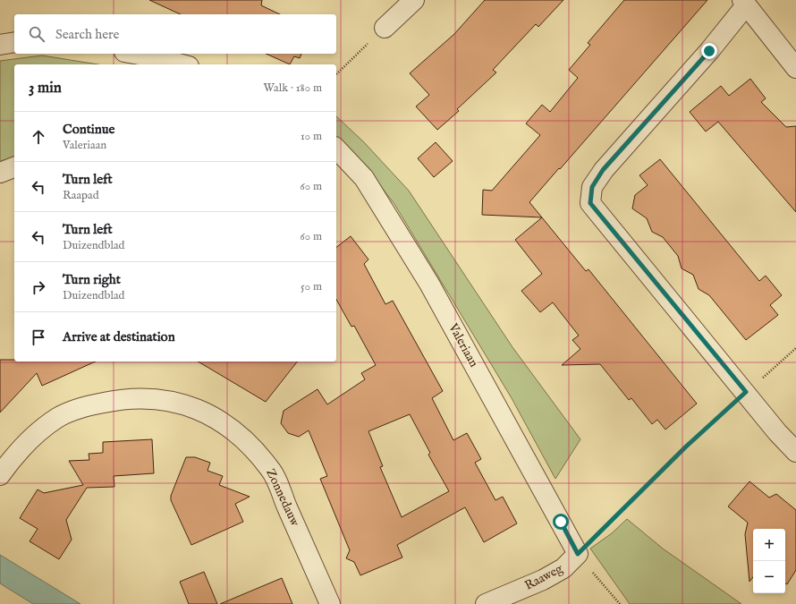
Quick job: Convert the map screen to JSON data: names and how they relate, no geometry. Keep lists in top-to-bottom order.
{
  "streets": {
    "street": ["Valeriaan", "Zonnedauw", "Raaweg"]
  },
  "crossings": [
    ["Valeriaan", "Raaweg"]
  ],
  "page": {
    "search": "Search here",
    "heading": ["3 min", "Walk · 180 m"],
    "list": [
      ["Continue", "Valeriaan", "10 m"],
      ["Turn left", "Raapad", "60 m"],
      ["Turn left", "Duizendblad", "60 m"],
      ["Turn right", "Duizendblad", "50 m"],
      "Arrive at destination"
    ],
    "map_buttons": ["+", "−"]
  }
}
